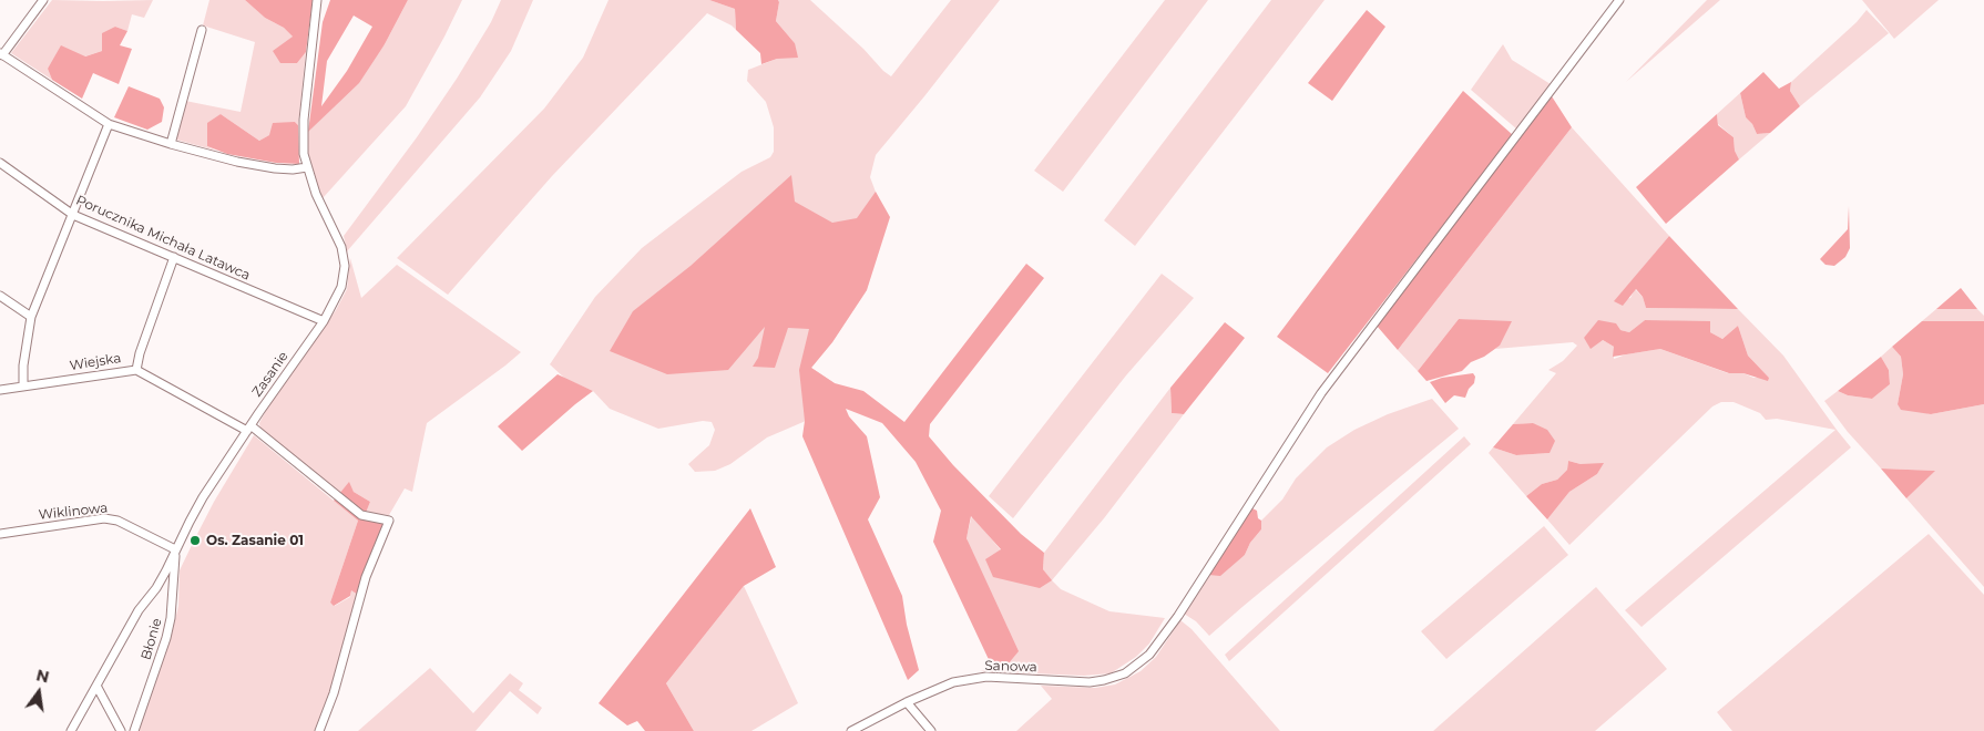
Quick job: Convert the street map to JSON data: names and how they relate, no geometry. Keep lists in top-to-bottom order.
{
  "streets": {
    "street": [
      "Porucznika Michała Latawca",
      "Wiejska",
      "Zasanie",
      "Wiklinowa",
      "Błonie",
      "Sanowa"
    ]
  },
  "crossings": [
    ["Porucznika Michała Latawca", "Zasanie"],
    ["Wiejska", "Zasanie"],
    ["Zasanie", "Wiklinowa"],
    ["Zasanie", "Błonie"],
    ["Wiklinowa", "Błonie"]
  ],
  "places": ["Os. Zasanie 01"],
  "north": "top"
}
